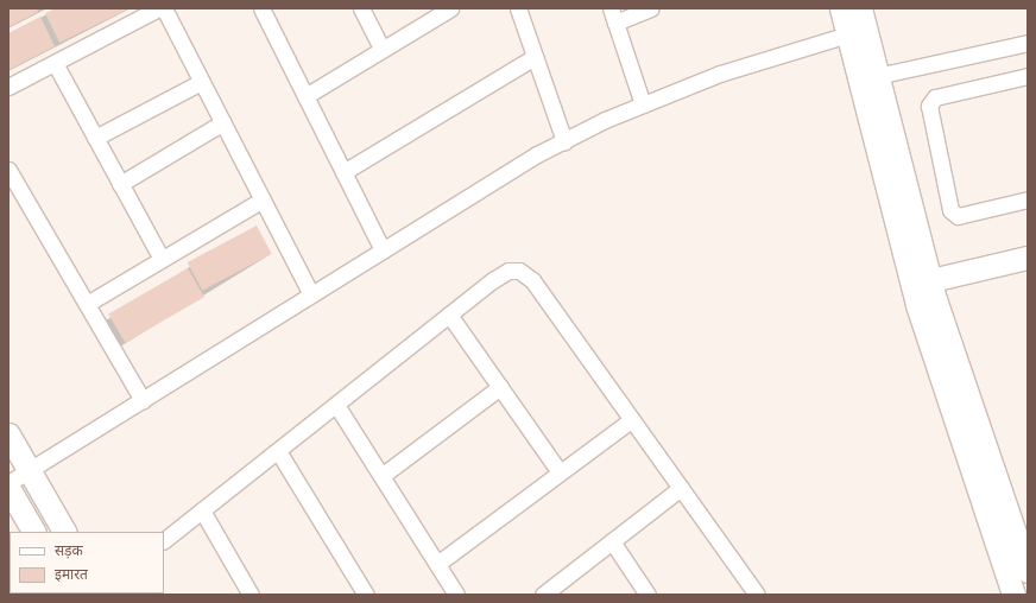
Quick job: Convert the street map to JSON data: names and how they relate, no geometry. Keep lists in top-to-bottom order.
{
  "legend": ["सड़क", "इमारत"]
}
